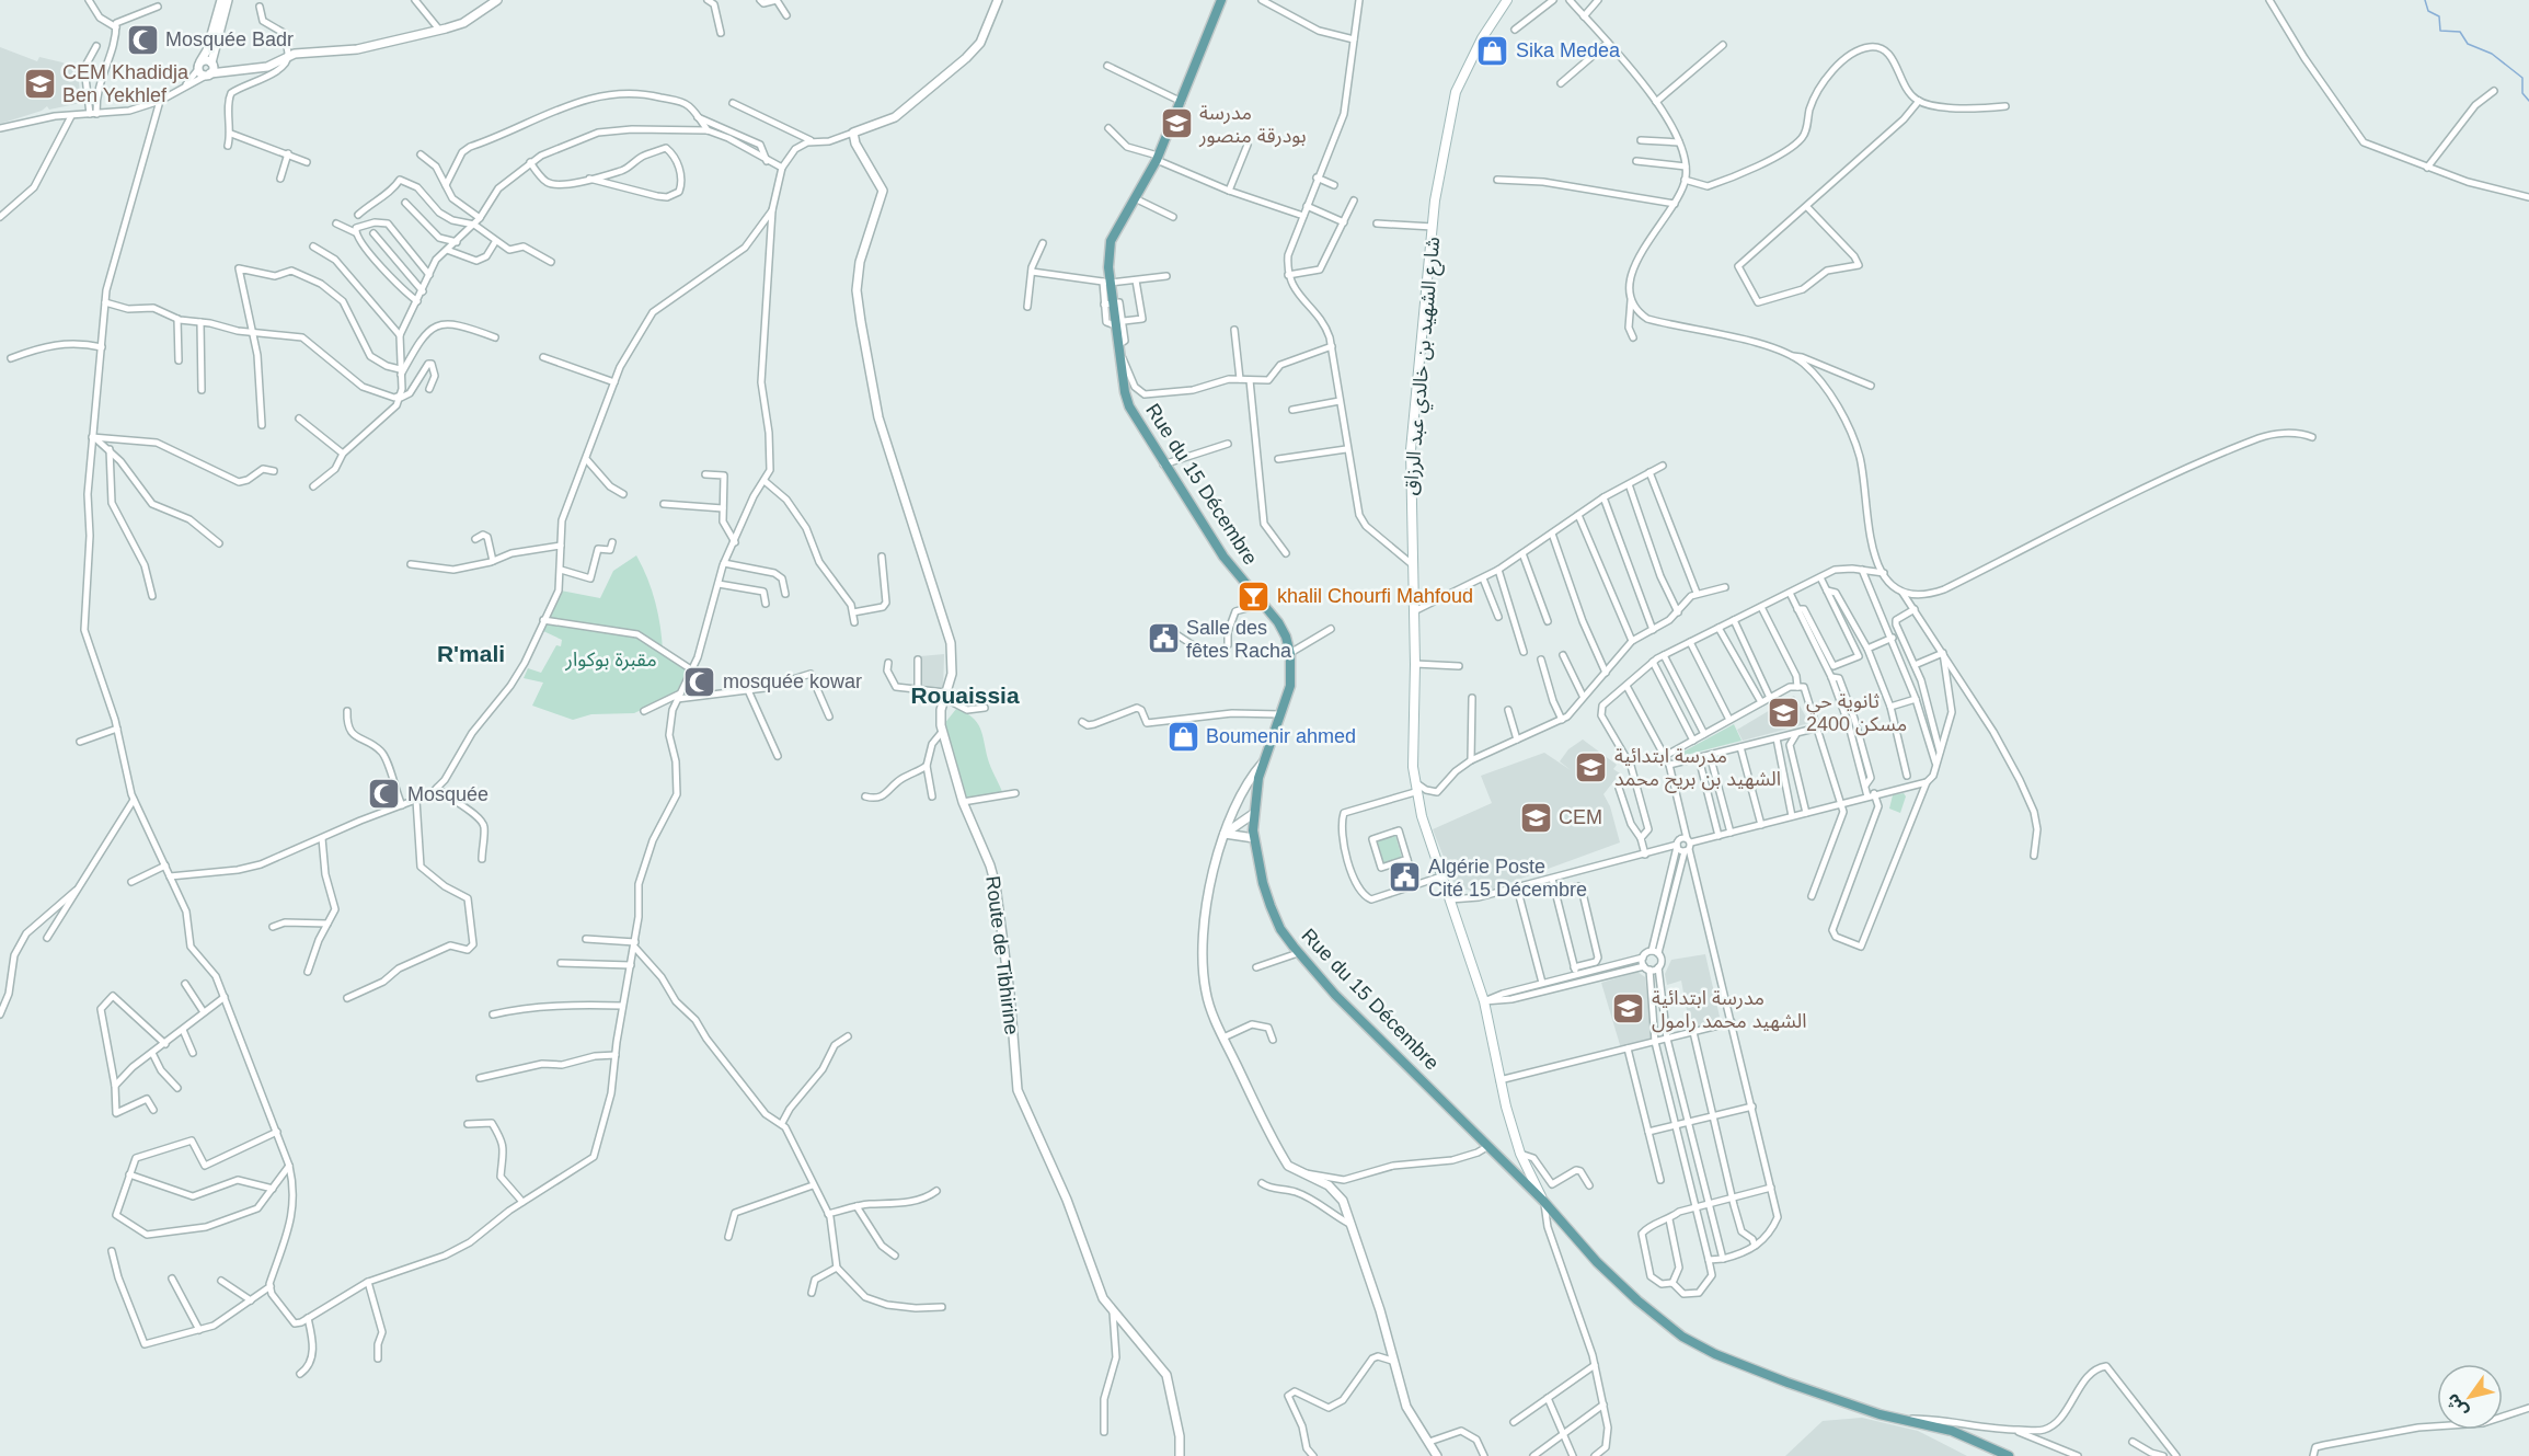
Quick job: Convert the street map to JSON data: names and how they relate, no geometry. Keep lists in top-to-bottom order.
{
  "streets": {
    "main road": ["شارع الشهيد بن خالدي عبد الرزاق", "Rue du 15 Décembre"],
    "street": ["Route de Tibhirine"]
  },
  "crossings": [
    ["شارع الشهيد بن خالدي عبد الرزاق", "Rue du 15 Décembre"]
  ],
  "districts": ["R'mali", "Rouaissia"],
  "parks": ["مقبرة بوكوار"],
  "places": {
    "mosque": ["Mosquée Badr", "mosquée kowar", "Mosquée"],
    "shop": ["Sika Medea", "Boumenir ahmed"],
    "school or university": [
      "CEM Khadidja Ben Yekhlef",
      "مدرسة بودرقة منصور",
      "ثانوية حي 2400 مسكن",
      "مدرسة ابتدائية الشهيد بن بريح محمد",
      "CEM",
      "مدرسة ابتدائية الشهيد محمد رامول"
    ],
    "bar": ["khalil Chourfi Mahfoud"],
    "public building": ["Salle des fêtes Racha", "Algérie Poste Cité 15 Décembre"]
  },
  "north": "bottom left"
}
